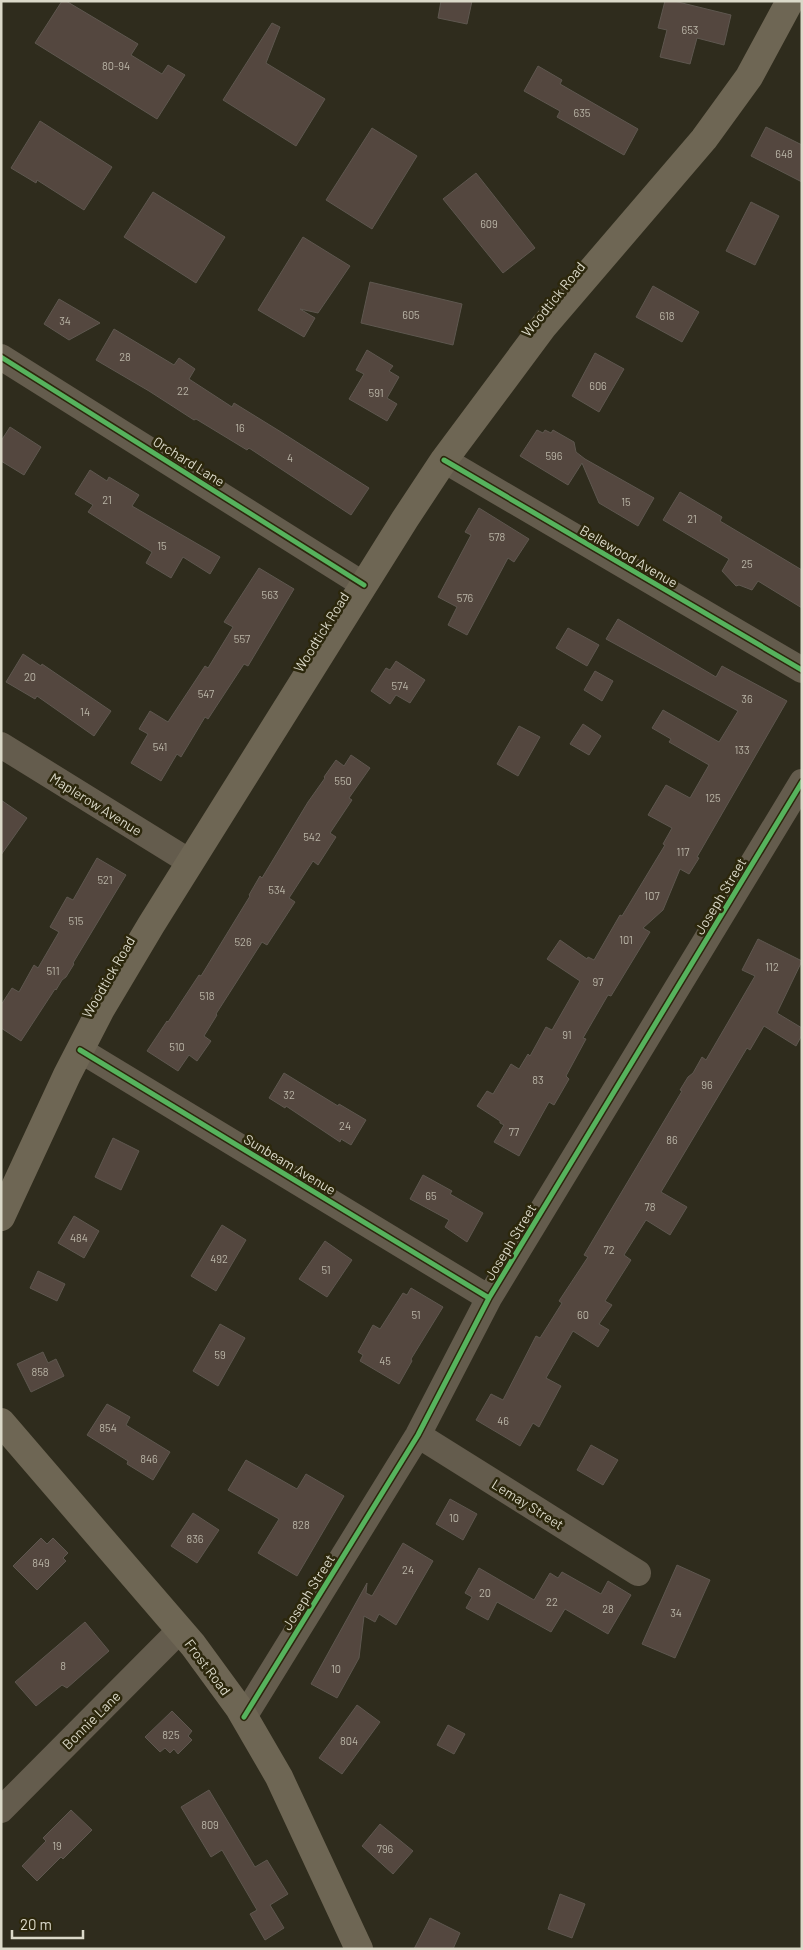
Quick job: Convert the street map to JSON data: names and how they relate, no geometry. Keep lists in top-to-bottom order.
{
  "streets": {
    "main road": ["Woodtick Road", "Frost Road"],
    "street": [
      "Orchard Lane",
      "Bellewood Avenue",
      "Maplerow Avenue",
      "Joseph Street",
      "Sunbeam Avenue",
      "Lemay Street",
      "Bonnie Lane"
    ]
  },
  "crossings": [
    ["Woodtick Road", "Orchard Lane"],
    ["Woodtick Road", "Bellewood Avenue"],
    ["Woodtick Road", "Maplerow Avenue"],
    ["Woodtick Road", "Sunbeam Avenue"],
    ["Joseph Street", "Sunbeam Avenue"],
    ["Joseph Street", "Lemay Street"],
    ["Joseph Street", "Frost Road"],
    ["Frost Road", "Bonnie Lane"]
  ],
  "house_numbers": [
    "653",
    "80-94",
    "635",
    "648",
    "609",
    "605",
    "618",
    "34",
    "28",
    "606",
    "22",
    "591",
    "16",
    "596",
    "4",
    "21",
    "15",
    "21",
    "578",
    "15",
    "25",
    "563",
    "576",
    "557",
    "20",
    "574",
    "547",
    "36",
    "14",
    "541",
    "133",
    "550",
    "125",
    "542",
    "117",
    "521",
    "534",
    "107",
    "515",
    "101",
    "526",
    "112",
    "511",
    "97",
    "518",
    "91",
    "510",
    "83",
    "96",
    "32",
    "24",
    "77",
    "86",
    "65",
    "78",
    "484",
    "72",
    "492",
    "51",
    "51",
    "60",
    "59",
    "45",
    "858",
    "46",
    "854",
    "846",
    "10",
    "828",
    "836",
    "849",
    "24",
    "20",
    "22",
    "28",
    "34",
    "8",
    "10",
    "825",
    "804",
    "809",
    "19",
    "796"
  ],
  "scale_bar": "20 m"
}
